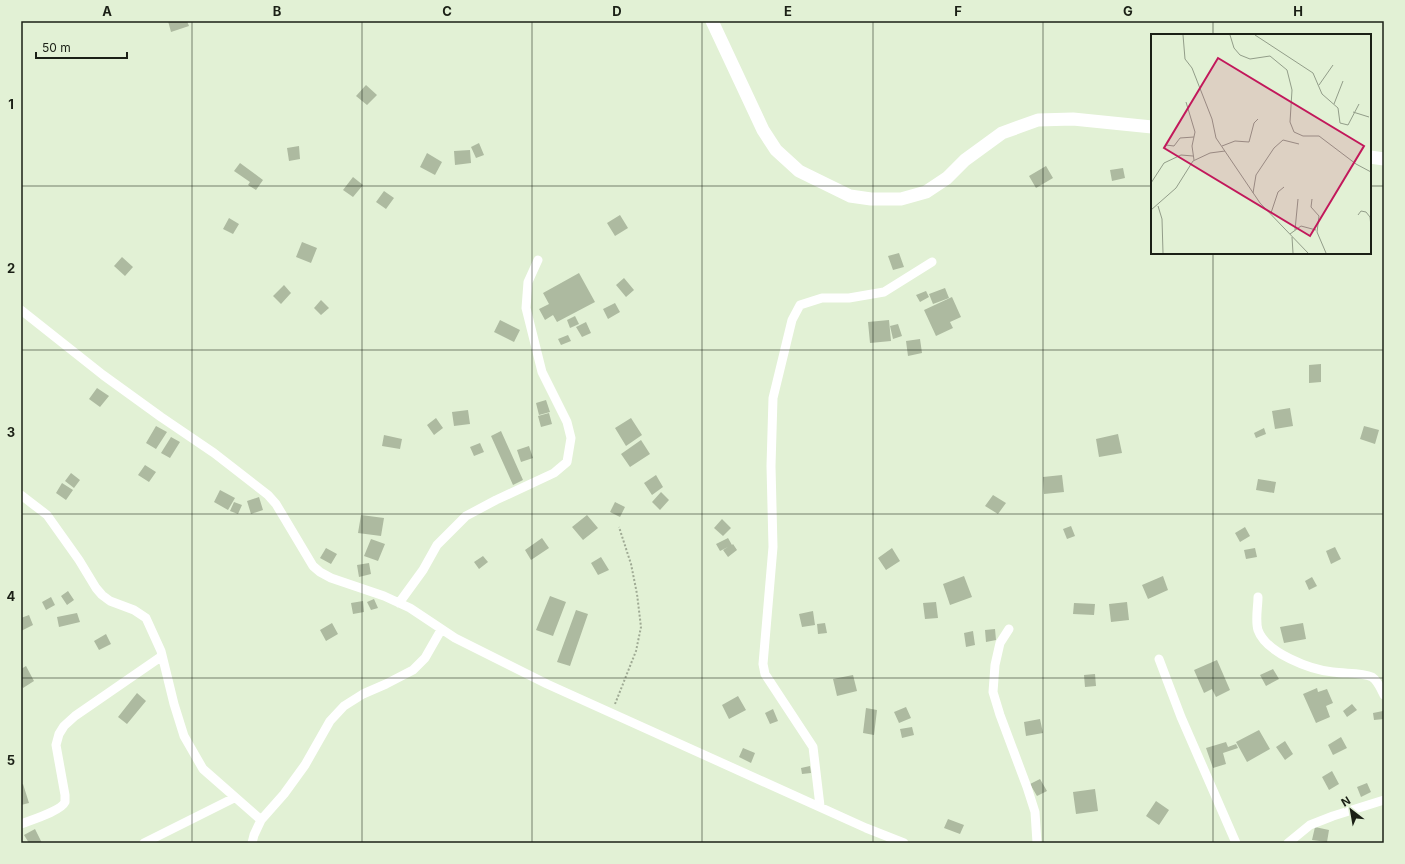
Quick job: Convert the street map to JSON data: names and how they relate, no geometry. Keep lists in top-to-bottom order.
{
  "scale_bar": "50 m",
  "north": "top left",
  "grid": {
    "columns": [
      "A",
      "B",
      "C",
      "D",
      "E",
      "F",
      "G",
      "H"
    ],
    "rows": [
      "1",
      "2",
      "3",
      "4",
      "5"
    ]
  }
}
